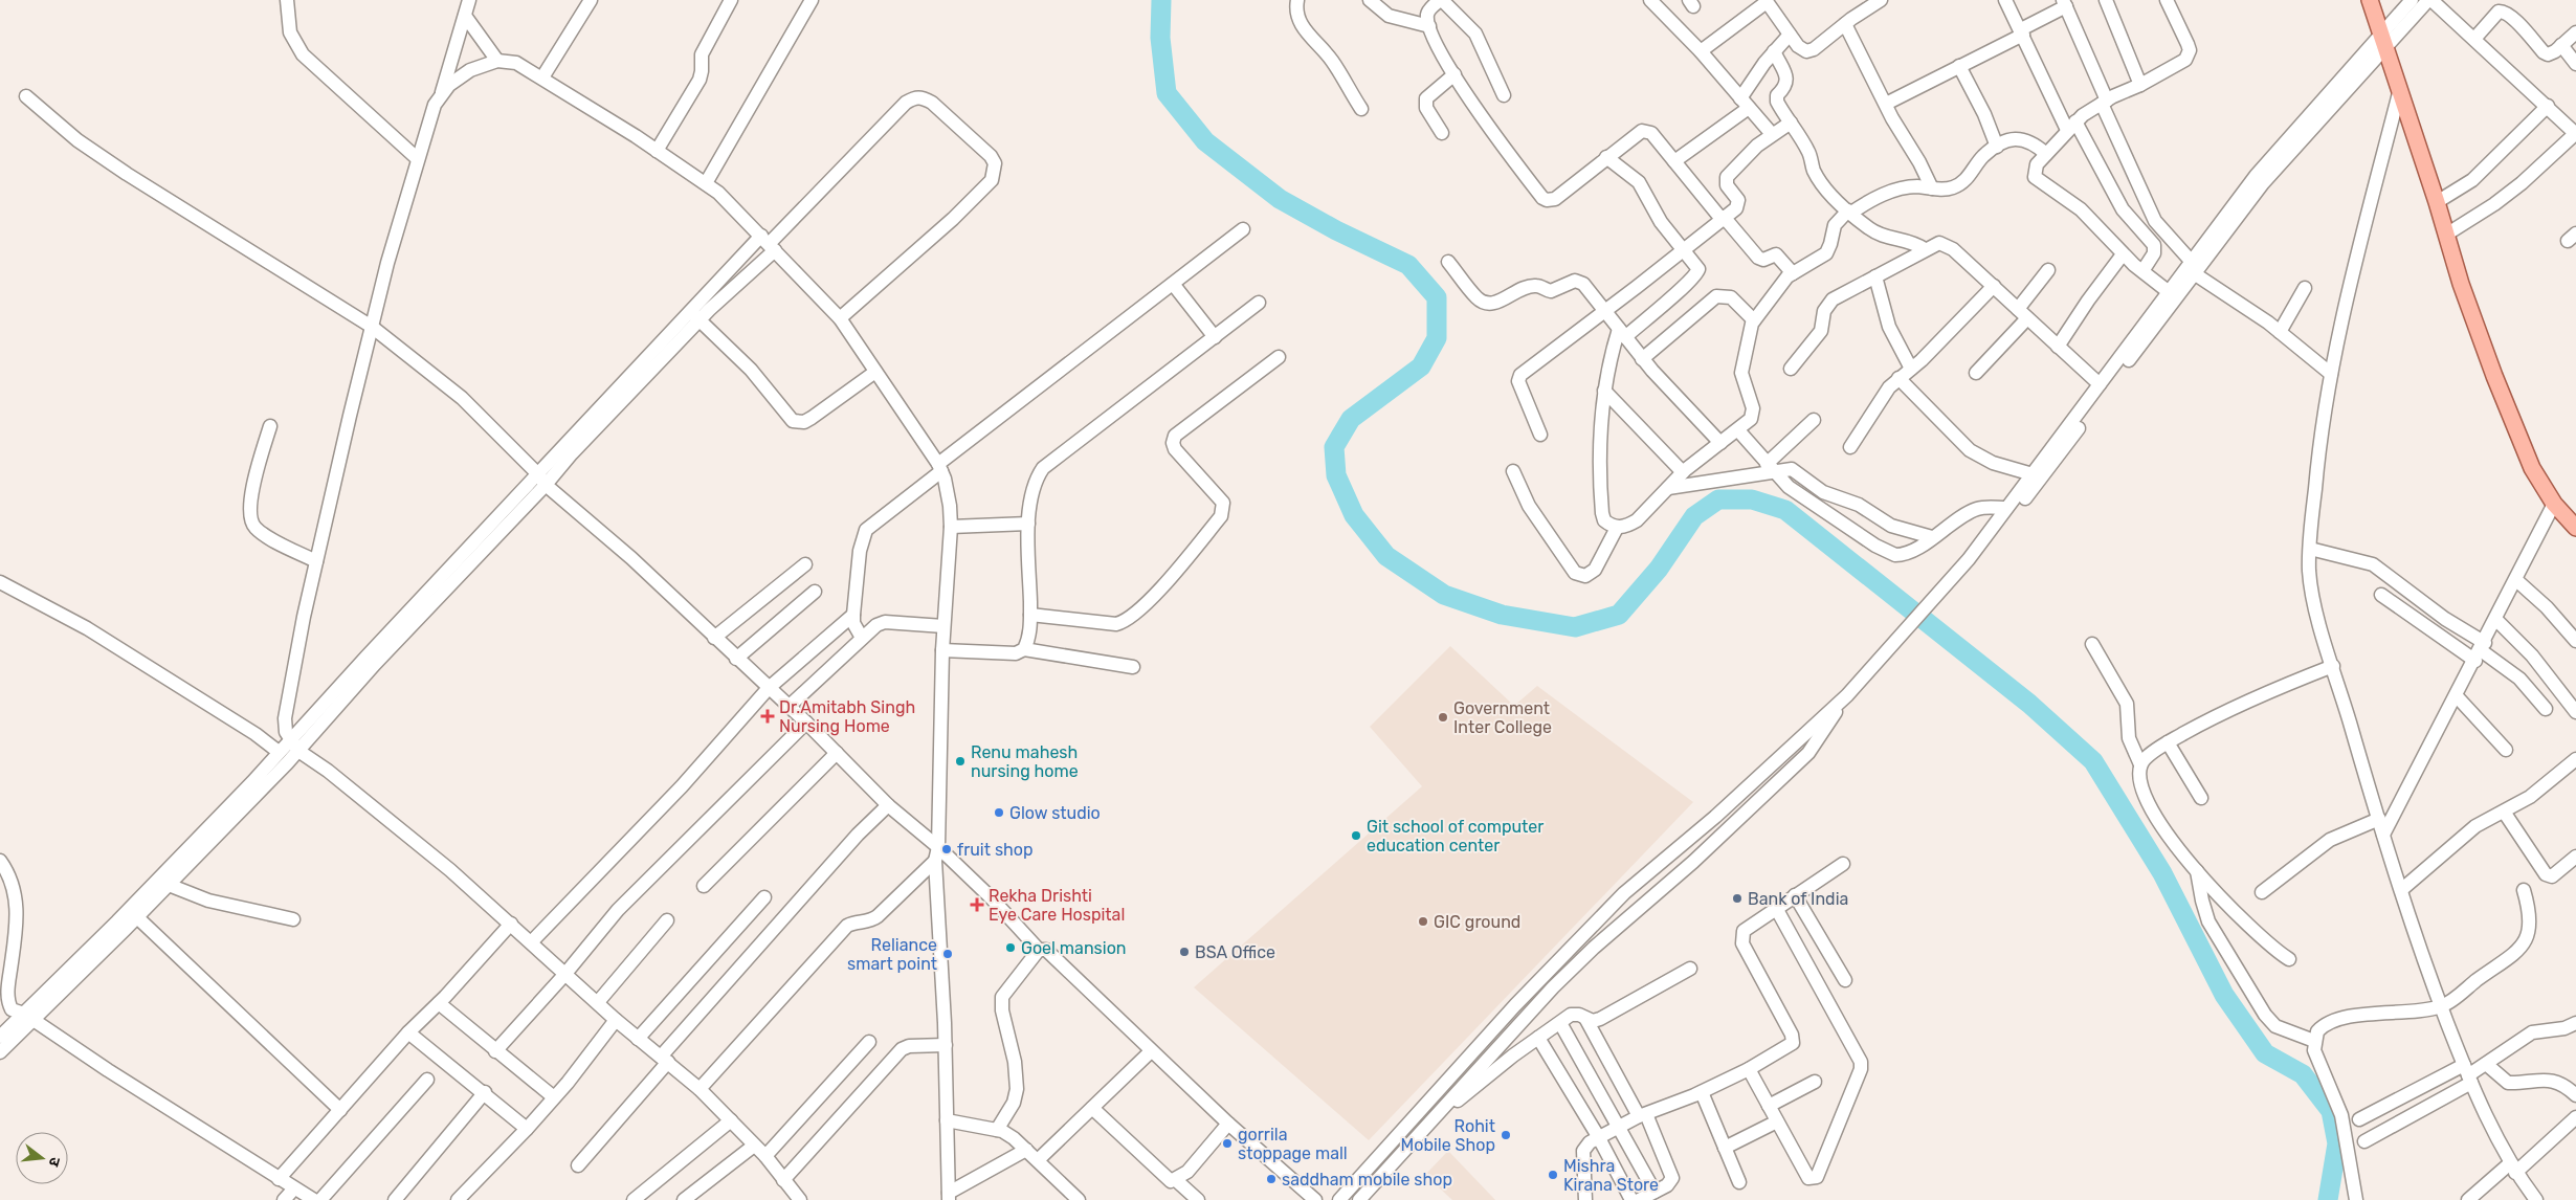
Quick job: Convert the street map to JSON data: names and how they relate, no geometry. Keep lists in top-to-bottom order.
{
  "places": {
    "health": ["Dr.Amitabh Singh Nursing Home", "Rekha Drishti Eye Care Hospital"],
    "other": [
      "Government Inter College",
      "Renu mahesh nursing home",
      "Glow studio",
      "Git school of computer education center",
      "fruit shop",
      "Bank of India",
      "GIC ground",
      "Goel mansion",
      "BSA Office",
      "Reliance smart point",
      "Rohit Mobile Shop",
      "gorrila stoppage mall",
      "Mishra Kirana Store",
      "saddham mobile shop"
    ]
  },
  "north": "right"
}
